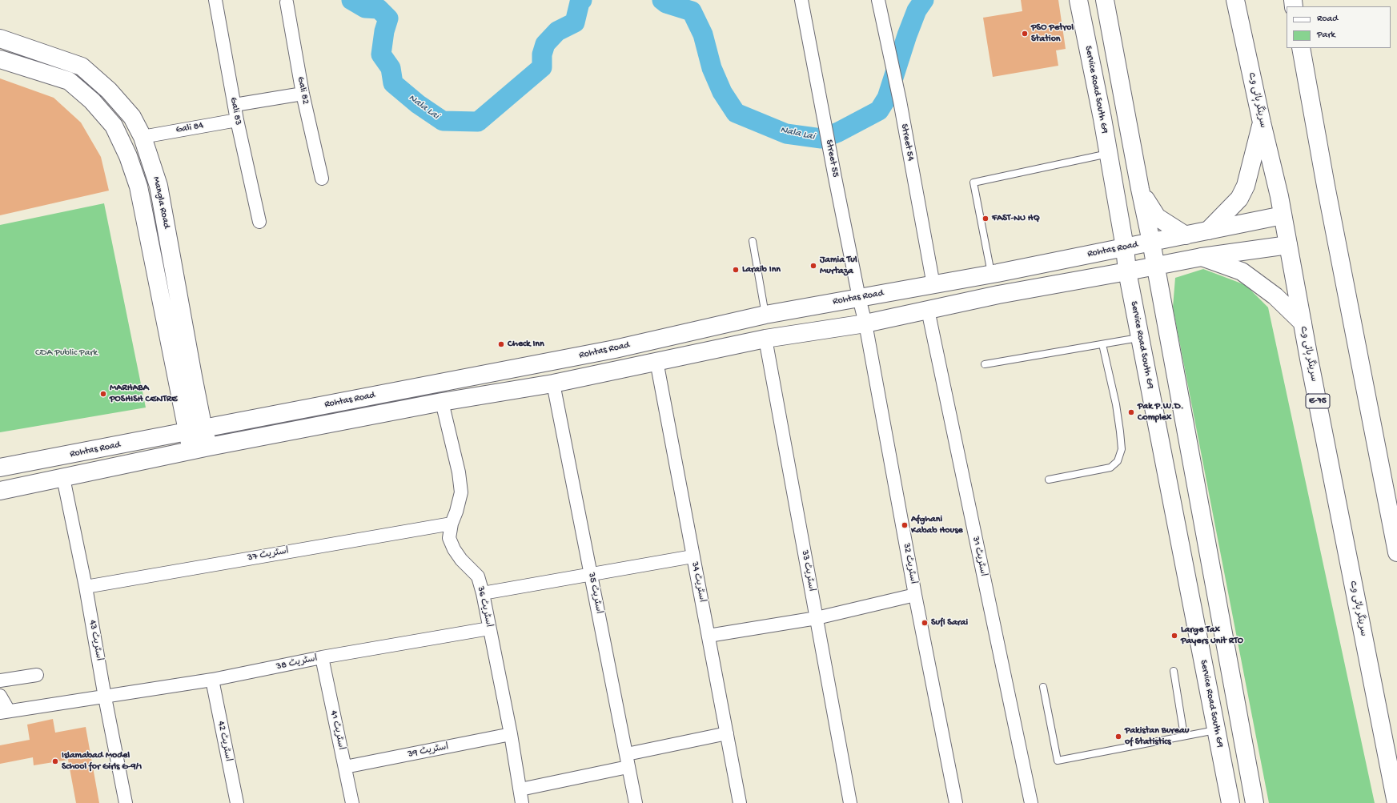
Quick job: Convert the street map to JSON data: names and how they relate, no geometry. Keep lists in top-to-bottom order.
{
  "streets": {
    "main road": [
      "Service Road South G9",
      "سرینگر ہائی وے",
      "Mangla Road",
      "Rohtas Road",
      "E-75"
    ],
    "street": [
      "Gali 82",
      "Gali 83",
      "Gali 84",
      "Street 54",
      "Street 55",
      "اسٹریٹ 37",
      "اسٹریٹ 31",
      "اسٹریٹ 32",
      "اسٹریٹ 33",
      "اسٹریٹ 34",
      "اسٹریٹ 35",
      "اسٹریٹ 36",
      "اسٹریٹ 43",
      "اسٹریٹ 38",
      "اسٹریٹ 41",
      "اسٹریٹ 42",
      "اسٹریٹ 39"
    ]
  },
  "crossings": [
    ["Service Road South G9", "Rohtas Road"],
    ["سرینگر ہائی وے", "Rohtas Road"],
    ["Gali 83", "Gali 84"],
    ["Gali 84", "Mangla Road"],
    ["Street 54", "Rohtas Road"],
    ["Street 55", "Rohtas Road"],
    ["Street 55", "اسٹریٹ 32"],
    ["Mangla Road", "Rohtas Road"],
    ["Rohtas Road", "اسٹریٹ 31"],
    ["Rohtas Road", "اسٹریٹ 32"],
    ["Rohtas Road", "اسٹریٹ 33"],
    ["Rohtas Road", "اسٹریٹ 34"],
    ["Rohtas Road", "اسٹریٹ 35"],
    ["Rohtas Road", "اسٹریٹ 36"],
    ["Rohtas Road", "اسٹریٹ 43"],
    ["اسٹریٹ 37", "اسٹریٹ 36"],
    ["اسٹریٹ 37", "اسٹریٹ 43"],
    ["اسٹریٹ 36", "اسٹریٹ 38"],
    ["اسٹریٹ 36", "اسٹریٹ 39"],
    ["اسٹریٹ 43", "اسٹریٹ 38"],
    ["اسٹریٹ 38", "اسٹریٹ 41"],
    ["اسٹریٹ 38", "اسٹریٹ 42"],
    ["اسٹریٹ 41", "اسٹریٹ 39"]
  ],
  "water": ["Nala Lai"],
  "parks": ["CDA Public Park"],
  "places": [
    "PSO Petrol Station",
    "FAST-NU HQ",
    "Jamia Tul Murtaza",
    "Laraib Inn",
    "Check Inn",
    "MARHABA POSHISH CENTRE",
    "Pak P.W.D. Complex",
    "Afghani Kabab House",
    "Sufi Sarai",
    "Large Tax Payers Unit RTO",
    "Pakistan Bureau of Statistics",
    "Islamabad Model School for Girls G-9/1"
  ],
  "legend": ["Road", "Park"]
}
